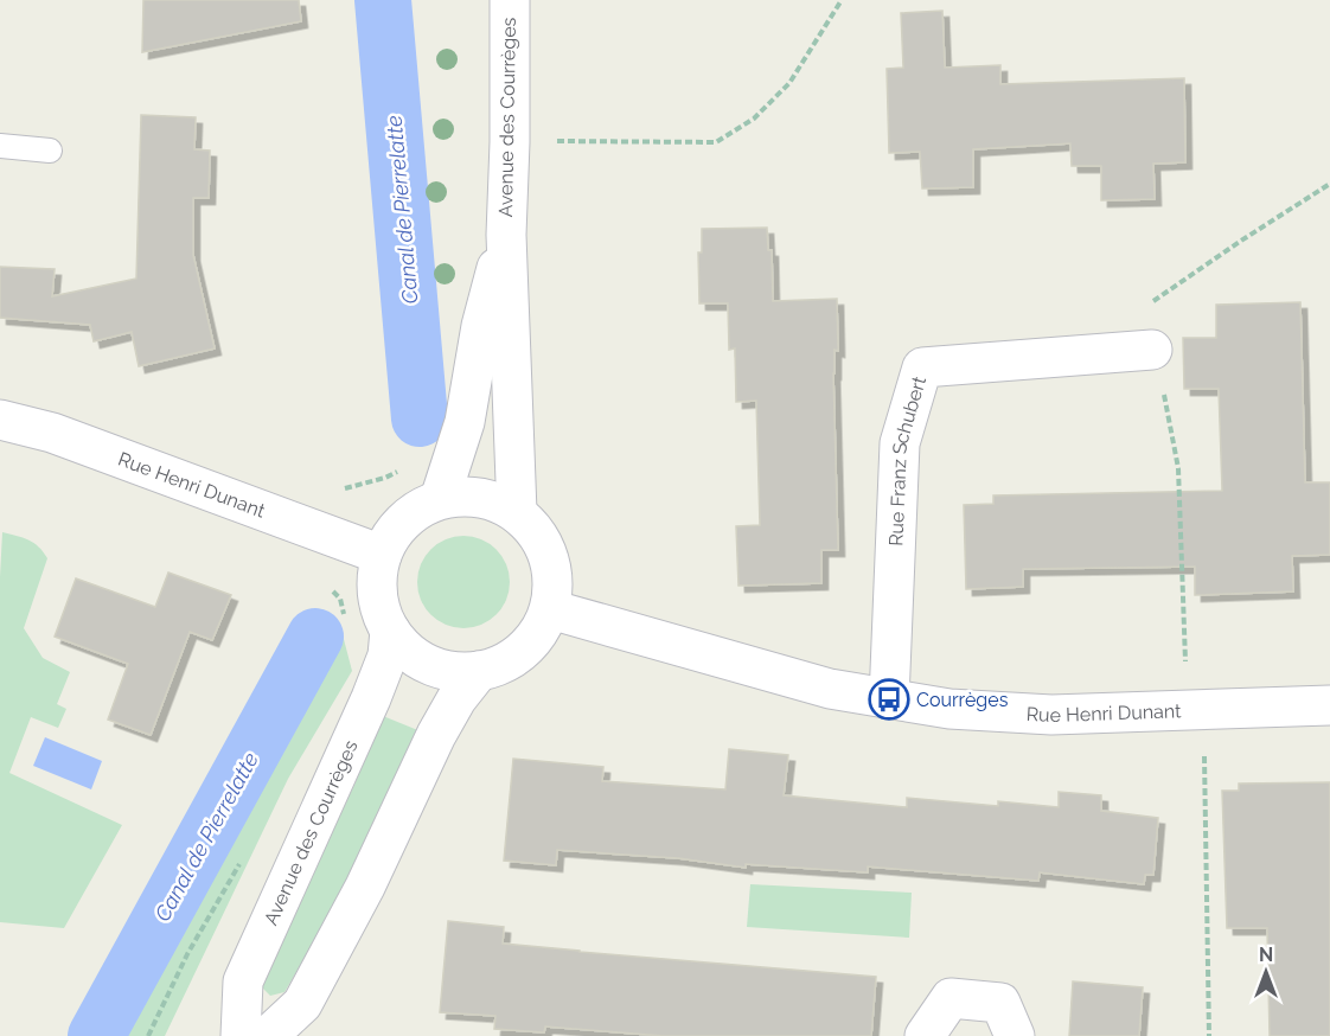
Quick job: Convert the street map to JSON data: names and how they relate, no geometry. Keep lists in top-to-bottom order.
{
  "streets": {
    "street": ["Avenue des Courrèges", "Rue Franz Schubert", "Rue Henri Dunant"]
  },
  "crossings": [
    ["Avenue des Courrèges", "Rue Henri Dunant"],
    ["Rue Franz Schubert", "Rue Henri Dunant"]
  ],
  "water": ["Canal de Pierrelatte"],
  "places": {
    "bus stop": ["Courrèges"]
  },
  "north": "top"
}
